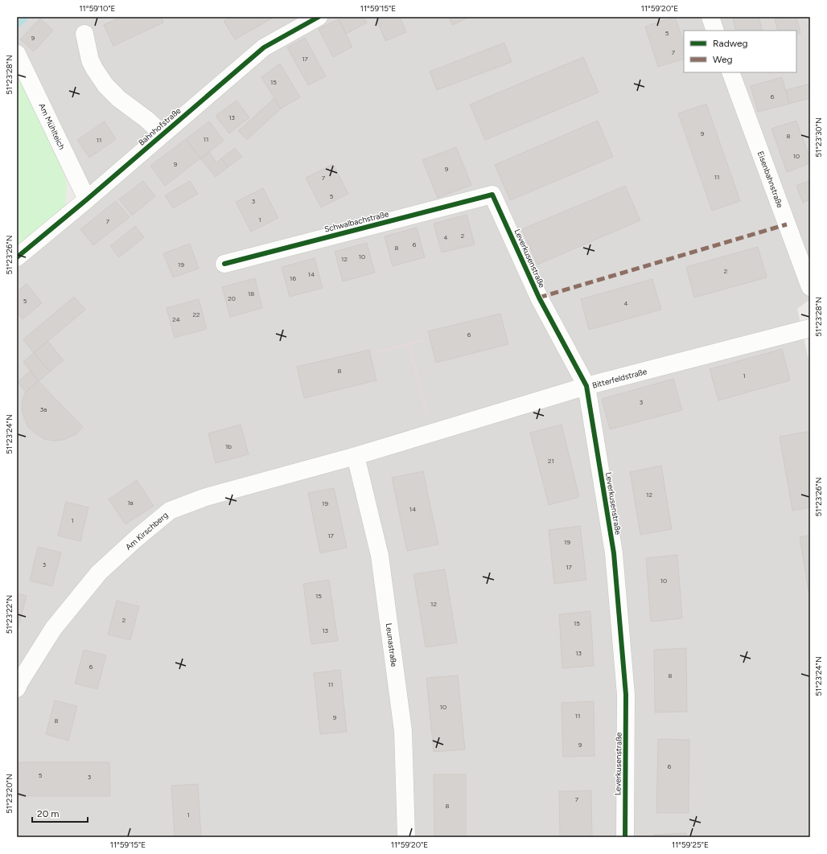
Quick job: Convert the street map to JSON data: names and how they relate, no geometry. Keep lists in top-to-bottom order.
{
  "streets": {
    "street": [
      "Am Mühlteich",
      "Bahnhofstraße",
      "Eisenbahnstraße",
      "Schwalbachstraße",
      "Leverkusenstraße",
      "Bitterfeldstraße",
      "Am Kirschberg",
      "Leunastraße"
    ]
  },
  "crossings": [
    ["Am Mühlteich", "Bahnhofstraße"],
    ["Schwalbachstraße", "Leverkusenstraße"],
    ["Leverkusenstraße", "Bitterfeldstraße"],
    ["Bitterfeldstraße", "Am Kirschberg"],
    ["Bitterfeldstraße", "Leunastraße"],
    ["Am Kirschberg", "Leunastraße"]
  ],
  "house_numbers": [
    "5",
    "9",
    "7",
    "17",
    "15",
    "6",
    "13",
    "9",
    "8",
    "11",
    "11",
    "10",
    "9",
    "9",
    "11",
    "7",
    "5",
    "3",
    "1",
    "7",
    "2",
    "4",
    "6",
    "8",
    "10",
    "12",
    "19",
    "2",
    "14",
    "16",
    "18",
    "20",
    "5",
    "4",
    "22",
    "24",
    "6",
    "8",
    "1",
    "3",
    "3a",
    "1b",
    "21",
    "12",
    "1a",
    "19",
    "14",
    "1",
    "17",
    "19",
    "3",
    "17",
    "10",
    "15",
    "12",
    "2",
    "15",
    "13",
    "13",
    "6",
    "8",
    "11",
    "10",
    "11",
    "9",
    "8",
    "9",
    "6",
    "5",
    "3",
    "7",
    "8",
    "1"
  ],
  "legend": ["Radweg", "Weg"],
  "scale_bar": "20 m",
  "coordinates": [
    "11°59'10\"E",
    "11°59'15\"E",
    "11°59'20\"E",
    "51°23'28\"N",
    "51°23'30\"N",
    "51°23'26\"N",
    "51°23'24\"N",
    "51°23'22\"N",
    "51°23'20\"N",
    "11°59'25\"E"
  ]
}
